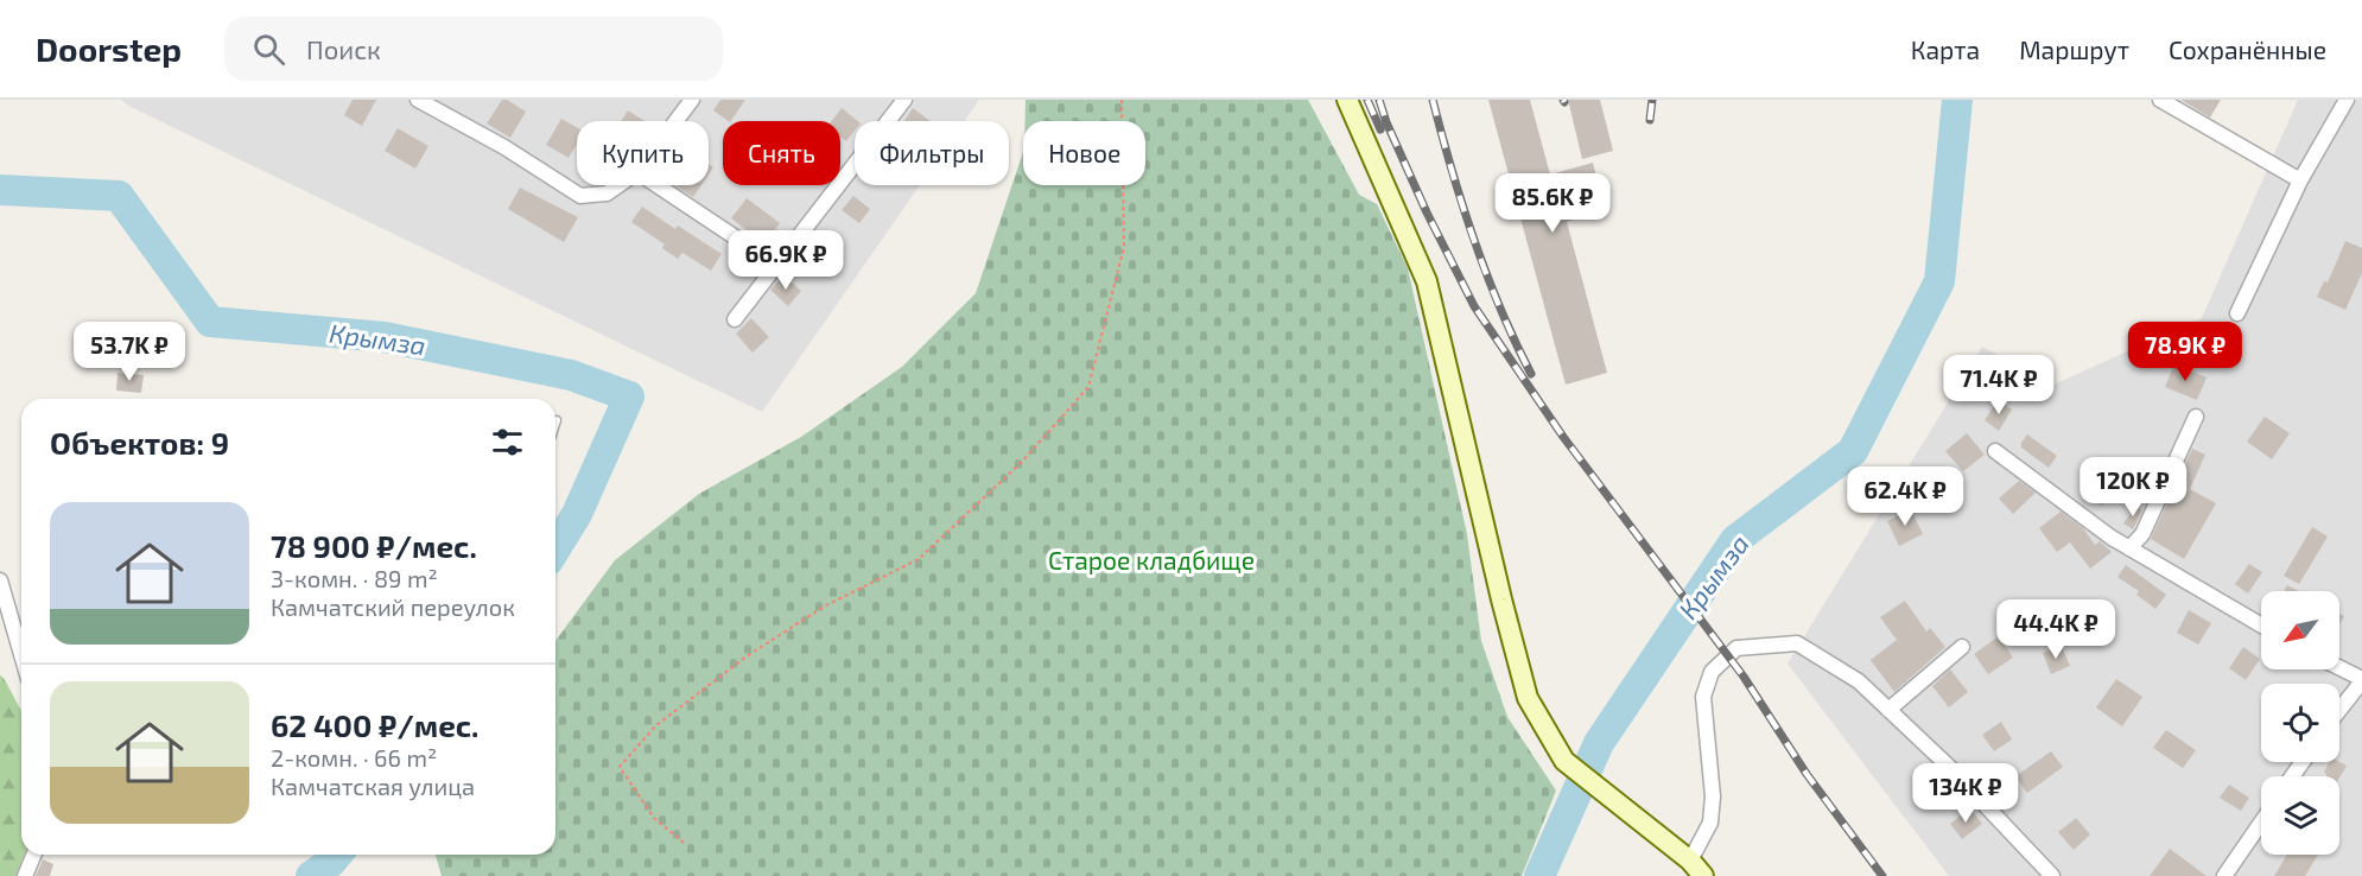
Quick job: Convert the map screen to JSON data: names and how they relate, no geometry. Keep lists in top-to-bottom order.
{
  "water": ["Крымза"],
  "parks": ["Старое кладбище"],
  "north": "bottom left",
  "page": {
    "header": "Doorstep",
    "search": "Поиск",
    "nav": ["Карта", "Маршрут", "Сохранённые"],
    "chip": [
      "Купить",
      "Снять",
      "Фильтры",
      "Новое"
    ],
    "price": [
      "85.6K ₽",
      "66.9K ₽",
      "53.7K ₽",
      "78.9K ₽",
      "71.4K ₽",
      "120K ₽",
      "62.4K ₽",
      "44.4K ₽",
      "134K ₽"
    ],
    "heading": "Объектов: 9",
    "list": [
      {
        "name": "78 900 ₽/мес.",
        "note": "3-комн. · 89 m² · Камчатский переулок"
      },
      {
        "name": "62 400 ₽/мес.",
        "note": "2-комн. · 66 m² · Камчатская улица"
      }
    ]
  }
}
